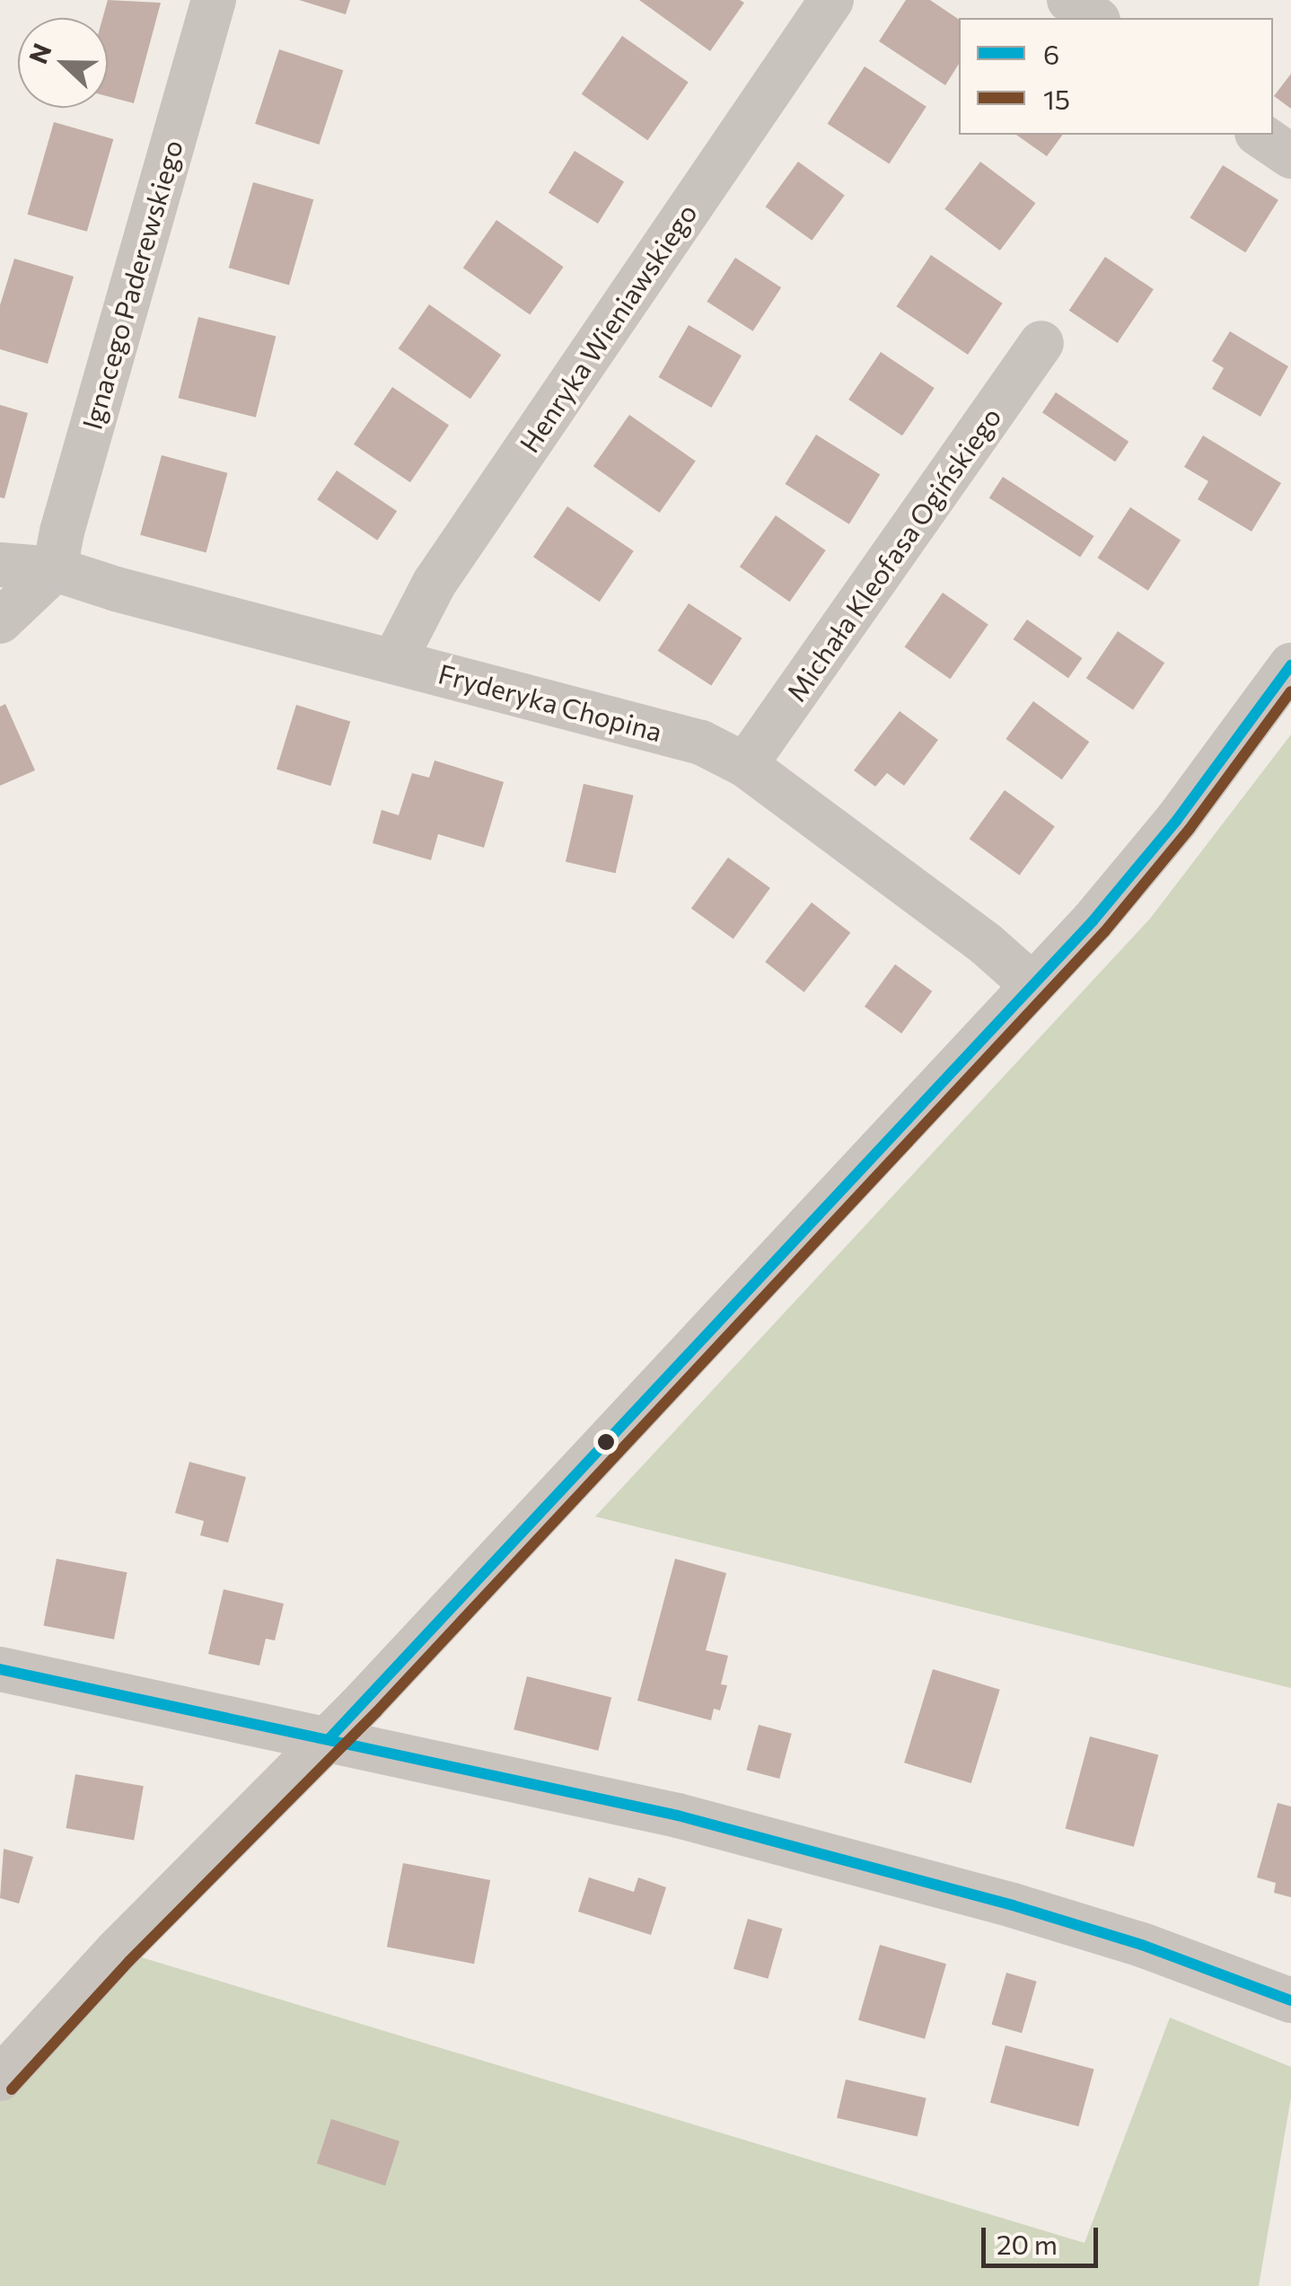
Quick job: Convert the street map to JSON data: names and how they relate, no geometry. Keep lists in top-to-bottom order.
{
  "streets": {
    "street": [
      "Ignacego Paderewskiego",
      "Henryka Wieniawskiego",
      "Michała Kleofasa Ogińskiego",
      "Fryderyka Chopina"
    ]
  },
  "crossings": [
    ["Ignacego Paderewskiego", "Fryderyka Chopina"],
    ["Henryka Wieniawskiego", "Fryderyka Chopina"],
    ["Michała Kleofasa Ogińskiego", "Fryderyka Chopina"]
  ],
  "lines": ["transit line 6", "transit line 15"],
  "legend": ["6", "15"],
  "scale_bar": "20 m",
  "north": "left"
}
